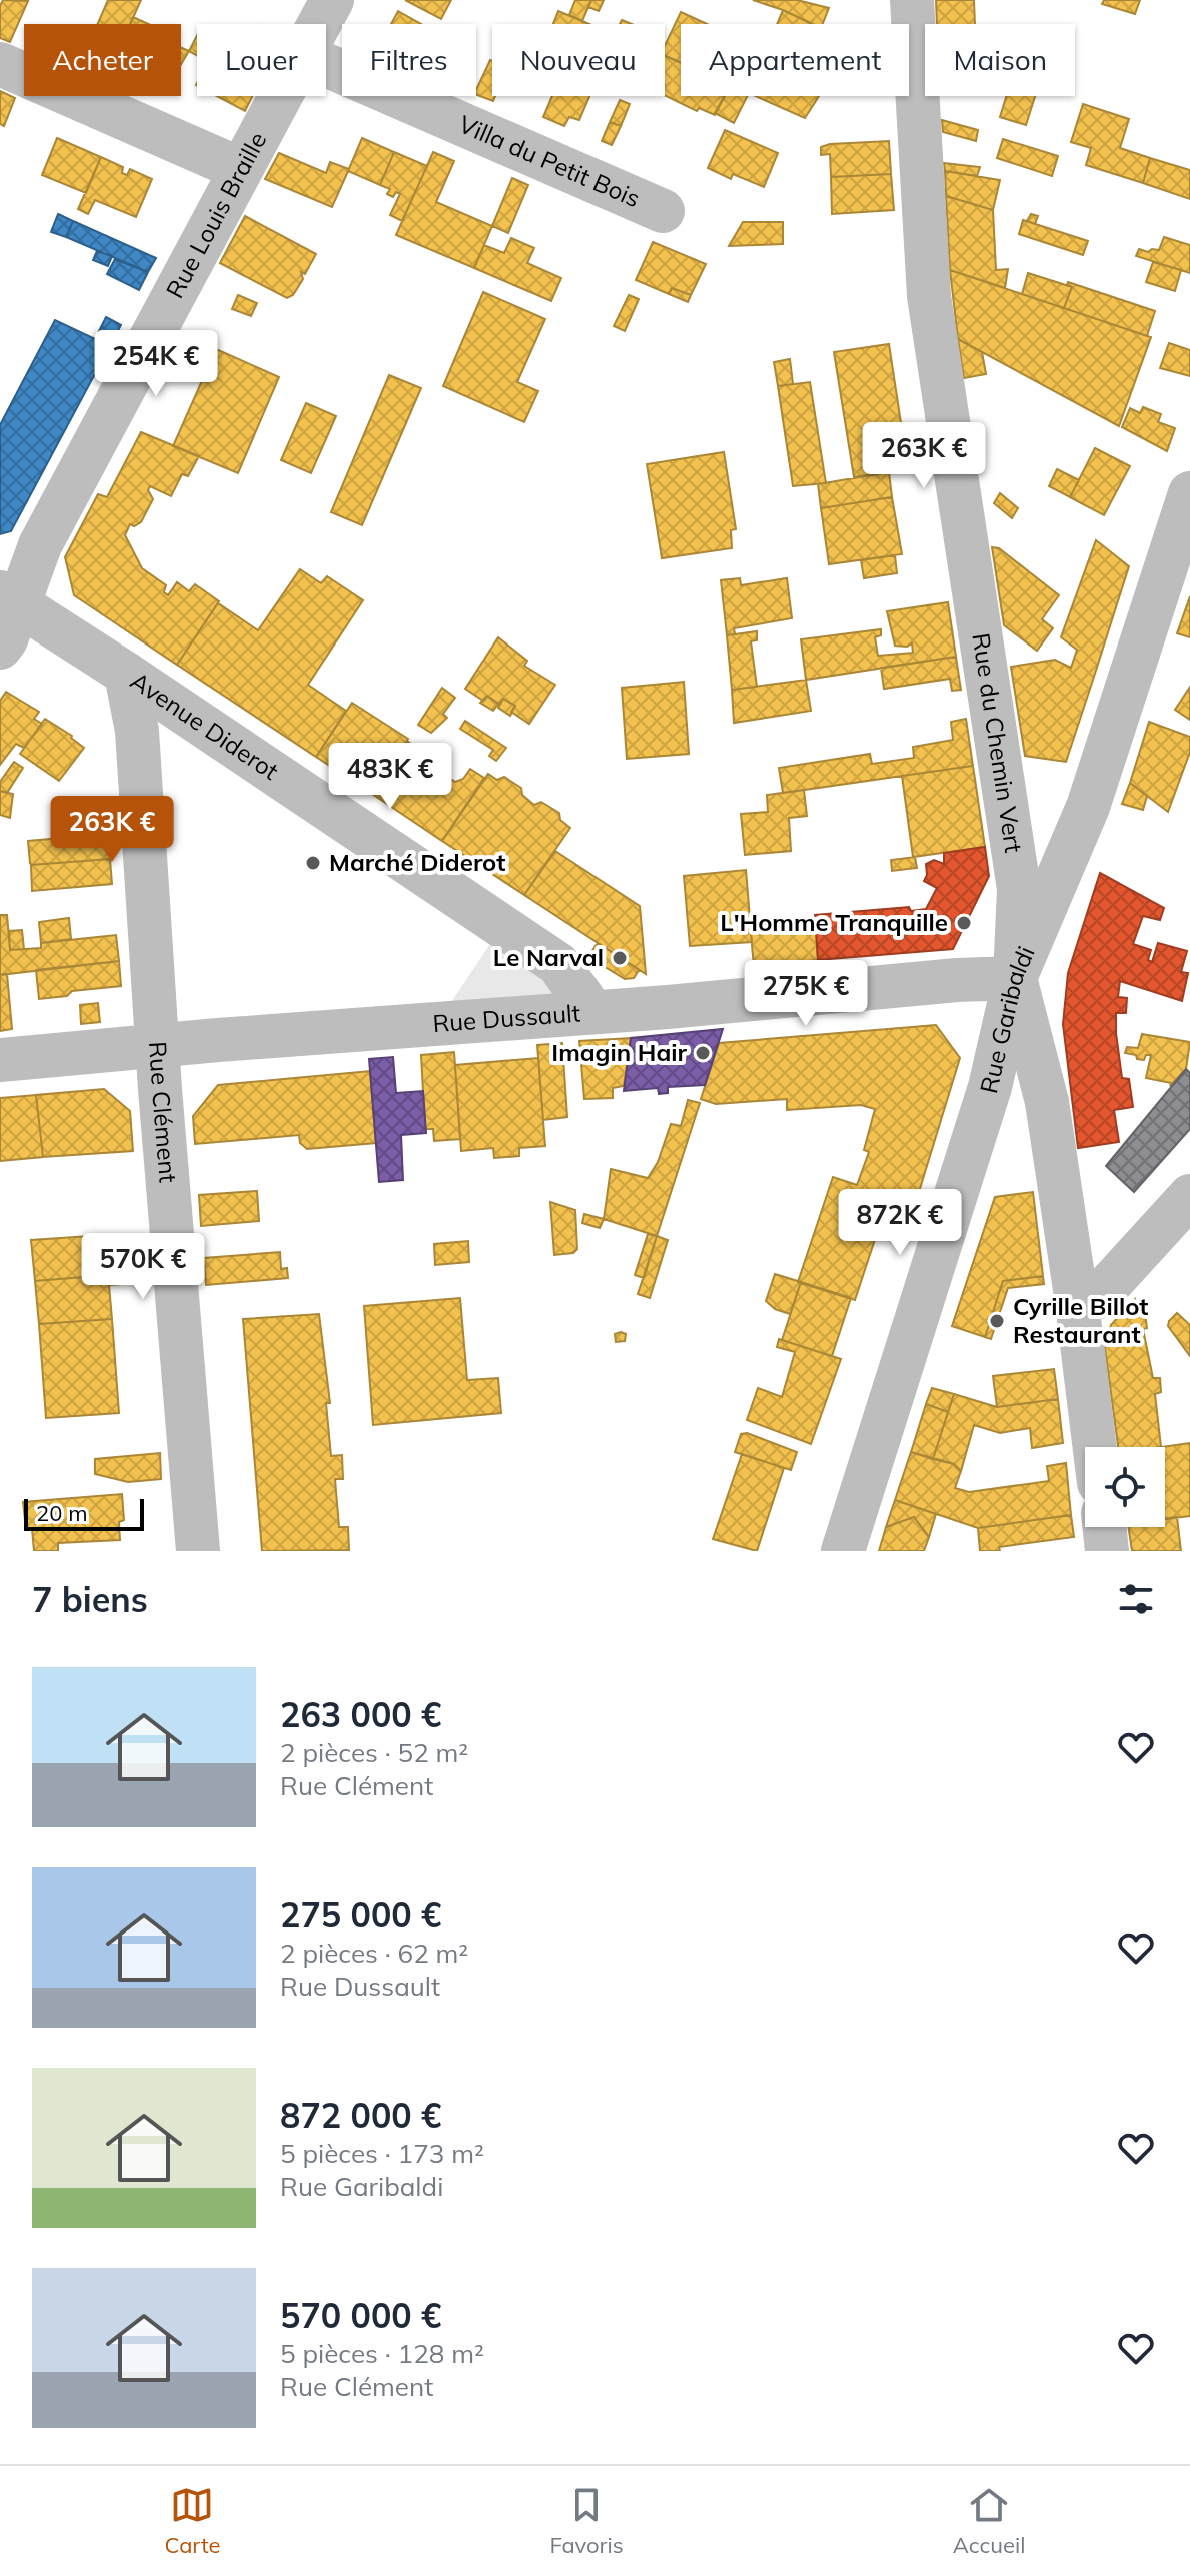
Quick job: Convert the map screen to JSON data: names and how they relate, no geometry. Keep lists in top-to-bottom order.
{
  "streets": {
    "street": [
      "Villa du Petit Bois",
      "Rue Louis Braille",
      "Avenue Diderot",
      "Rue du Chemin Vert",
      "Rue Dussault",
      "Rue Garibaldi",
      "Rue Clément"
    ]
  },
  "crossings": [
    ["Rue Louis Braille", "Avenue Diderot"],
    ["Avenue Diderot", "Rue Dussault"],
    ["Avenue Diderot", "Rue Clément"],
    ["Rue du Chemin Vert", "Rue Dussault"],
    ["Rue du Chemin Vert", "Rue Garibaldi"],
    ["Rue Dussault", "Rue Garibaldi"],
    ["Rue Dussault", "Rue Clément"]
  ],
  "places": [
    "Marché Diderot",
    "L'Homme Tranquille",
    "Le Narval",
    "Imagin Hair",
    "Cyrille Billot Restaurant"
  ],
  "scale_bar": "20 m",
  "page": {
    "chip": [
      "Acheter",
      "Louer",
      "Filtres",
      "Nouveau",
      "Appartement",
      "Maison"
    ],
    "price": [
      "254K €",
      "263K €",
      "483K €",
      "263K €",
      "275K €",
      "872K €",
      "570K €"
    ],
    "scale": "20 m",
    "heading": "7 biens",
    "list": [
      {
        "name": "263 000 €",
        "note": "2 pièces · 52 m² · Rue Clément"
      },
      {
        "name": "275 000 €",
        "note": "2 pièces · 62 m² · Rue Dussault"
      },
      {
        "name": "872 000 €",
        "note": "5 pièces · 173 m² · Rue Garibaldi"
      },
      {
        "name": "570 000 €",
        "note": "5 pièces · 128 m² · Rue Clément"
      }
    ],
    "tabs": ["Carte", "Favoris", "Accueil"]
  }
}
